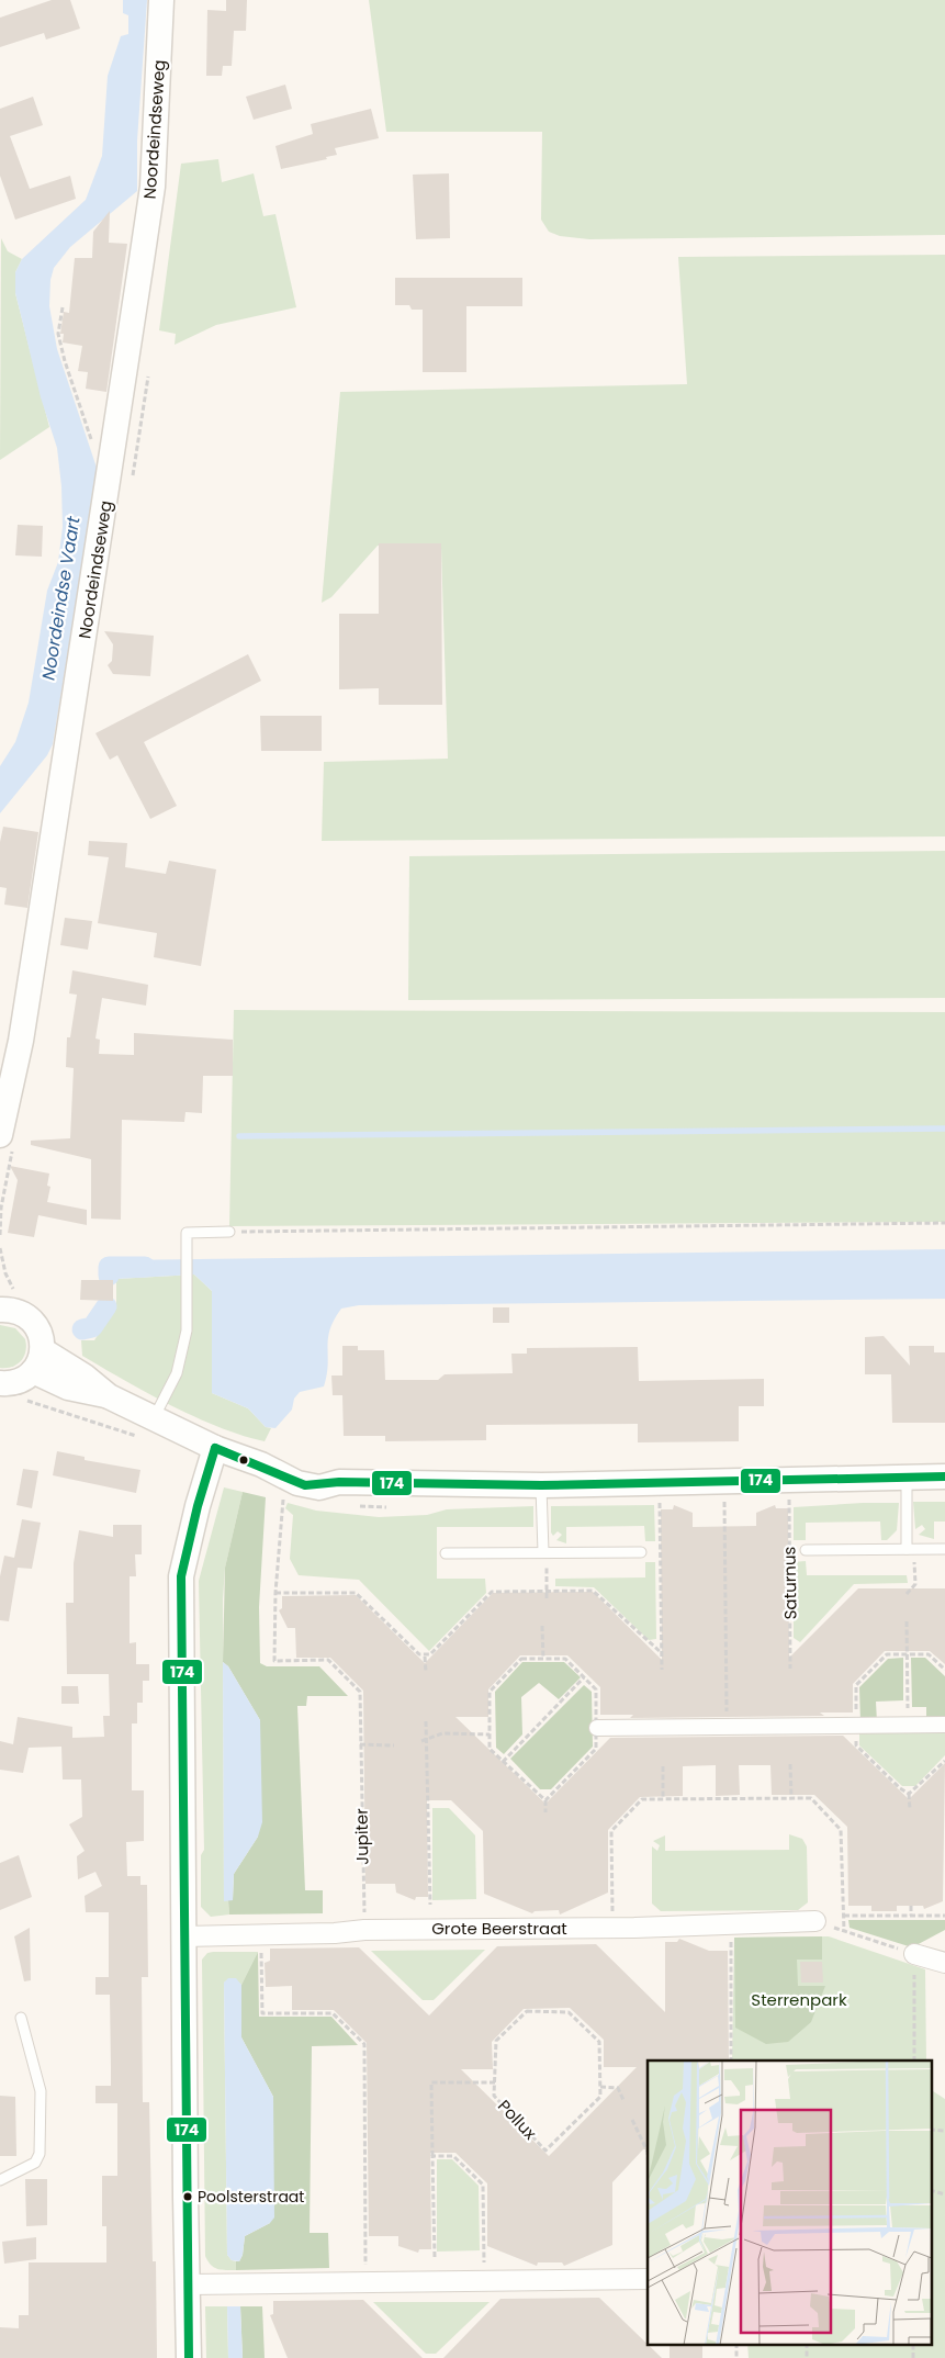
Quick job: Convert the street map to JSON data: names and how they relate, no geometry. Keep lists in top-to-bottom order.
{
  "streets": {
    "street": ["Noordeindseweg", "Grote Beerstraat"],
    "lane": ["Saturnus"],
    "path": ["Jupiter", "Pollux"]
  },
  "crossings": [
    ["Jupiter", "Grote Beerstraat"]
  ],
  "water": ["Noordeindse Vaart"],
  "parks": ["Sterrenpark"],
  "places": ["Poolsterstraat"],
  "lines": ["transit line 174"]
}
